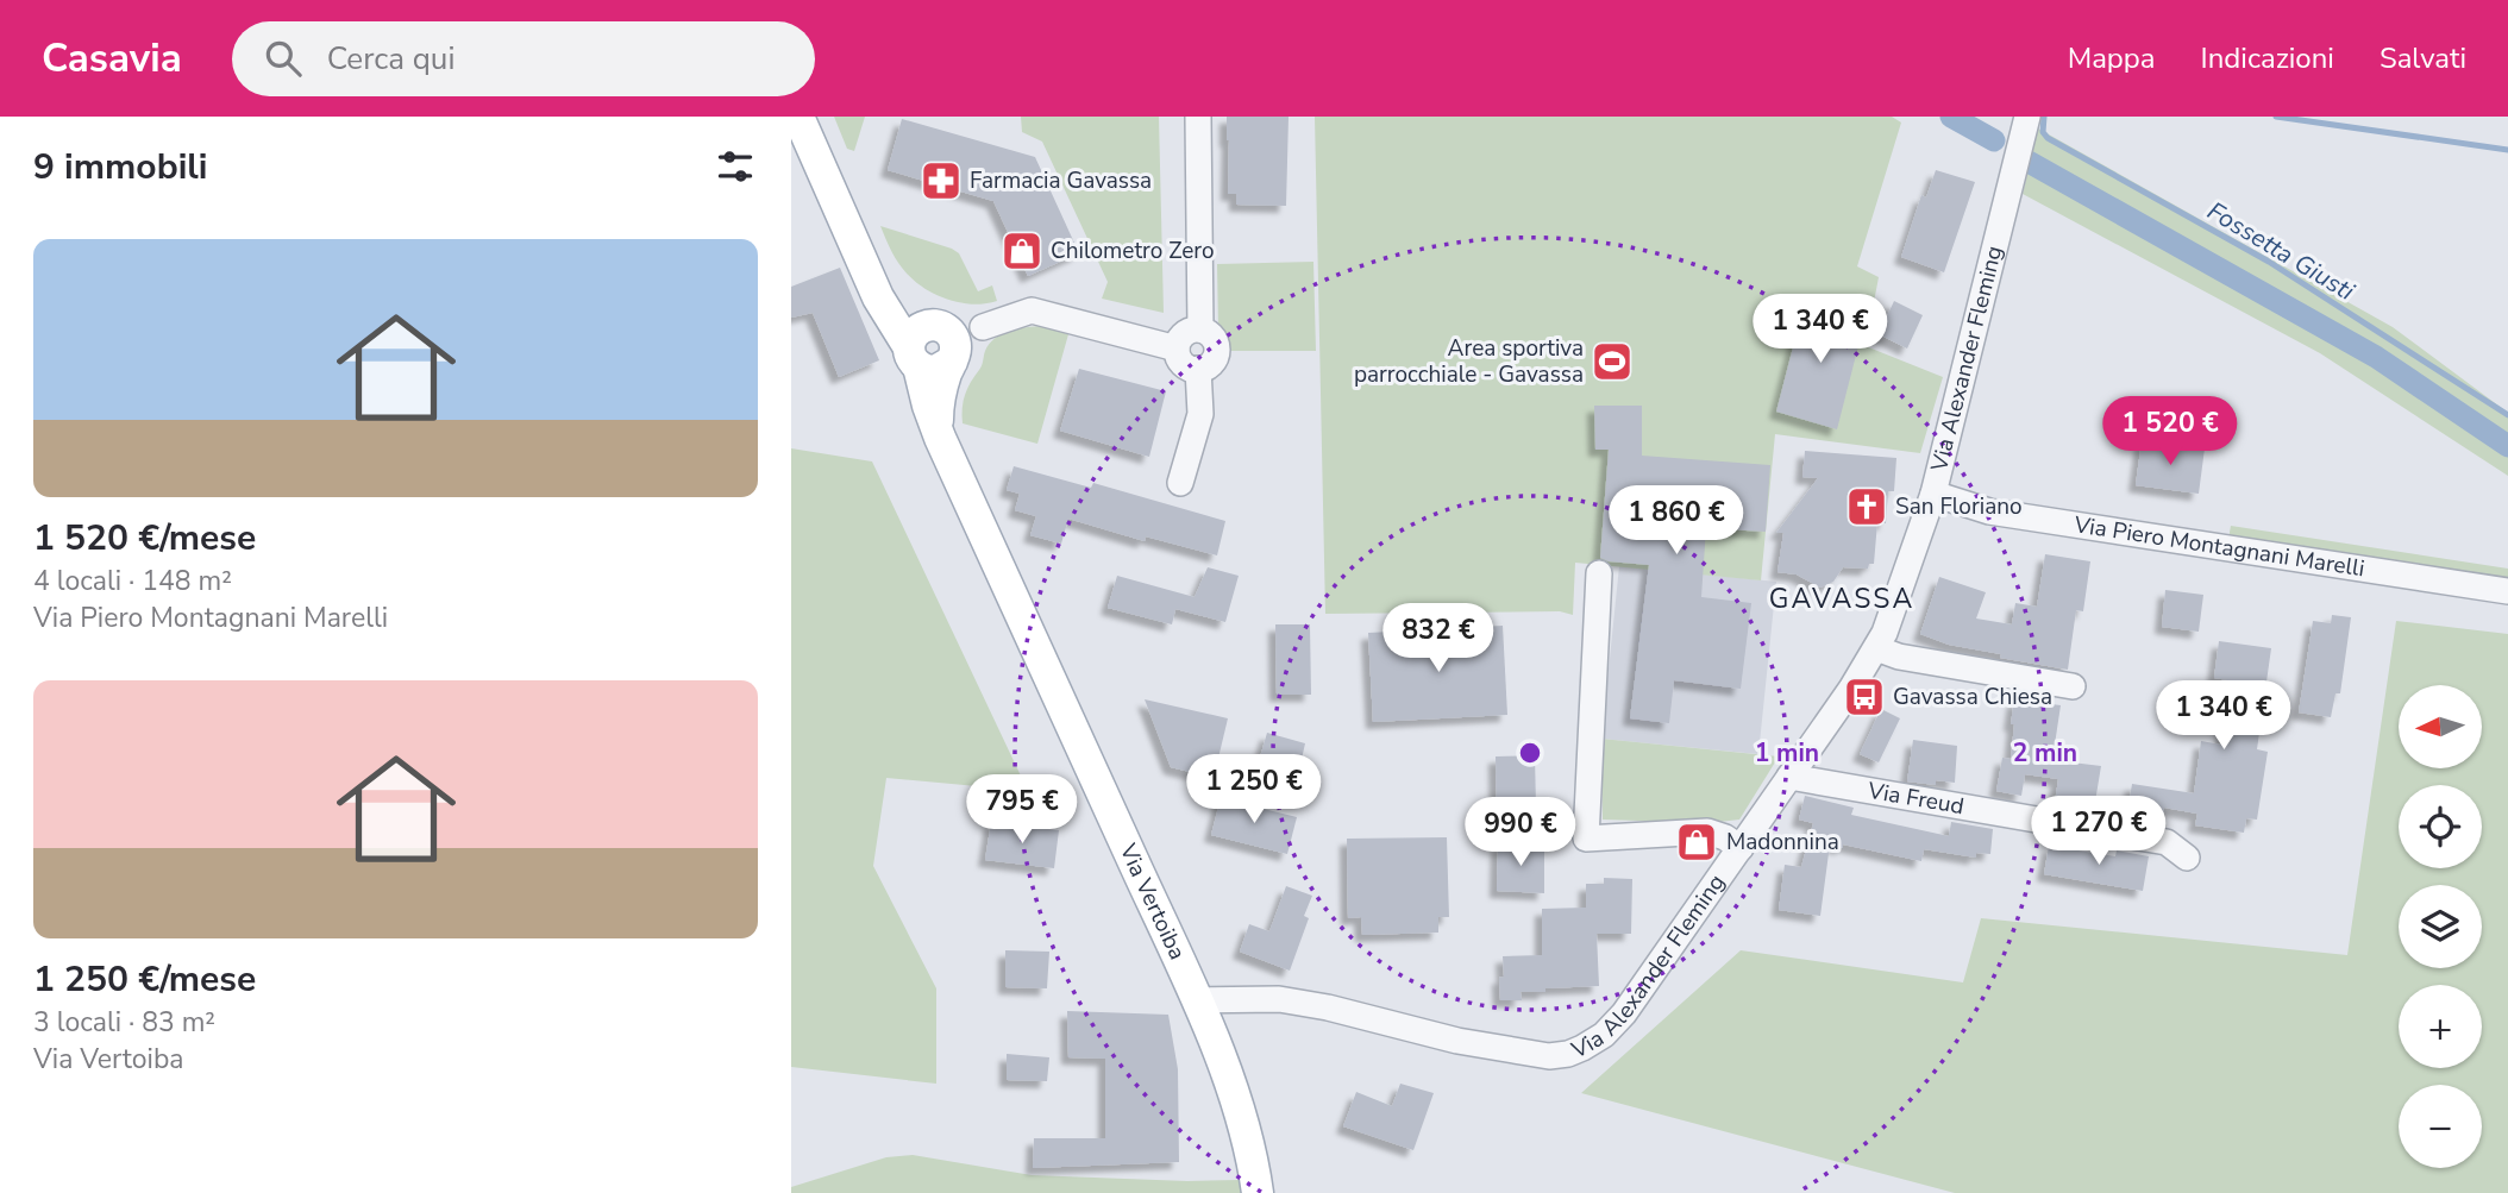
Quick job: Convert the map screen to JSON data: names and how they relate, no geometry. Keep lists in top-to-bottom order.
{
  "streets": {
    "main road": ["Via Vertoiba"],
    "street": ["Via Alexander Fleming", "Via Piero Montagnani Marelli", "Via Freud"]
  },
  "crossings": [
    ["Via Alexander Fleming", "Via Piero Montagnani Marelli"],
    ["Via Alexander Fleming", "Via Freud"],
    ["Via Alexander Fleming", "Via Vertoiba"]
  ],
  "districts": ["GAVASSA"],
  "water": ["Fossetta Giusti"],
  "places": {
    "pharmacy": ["Farmacia Gavassa"],
    "shop": ["Chilometro Zero", "Madonnina"],
    "sports": ["Area sportiva parrocchiale - Gavassa"],
    "church": ["San Floriano"],
    "bus stop": ["Gavassa Chiesa"]
  },
  "north": "left",
  "page": {
    "header": "Casavia",
    "search": "Cerca qui",
    "nav": ["Mappa", "Indicazioni", "Salvati"],
    "heading": "9 immobili",
    "list": [
      {
        "name": "1 520 €/mese",
        "note": "4 locali · 148 m² · Via Piero Montagnani Marelli"
      },
      {
        "name": "1 250 €/mese",
        "note": "3 locali · 83 m² · Via Vertoiba"
      }
    ],
    "price": [
      "1 340 €",
      "1 520 €",
      "1 860 €",
      "832 €",
      "1 340 €",
      "1 250 €",
      "795 €",
      "1 270 €",
      "990 €"
    ],
    "map_buttons": ["+", "−"]
  },
  "rings": ["1 min", "2 min"]
}
